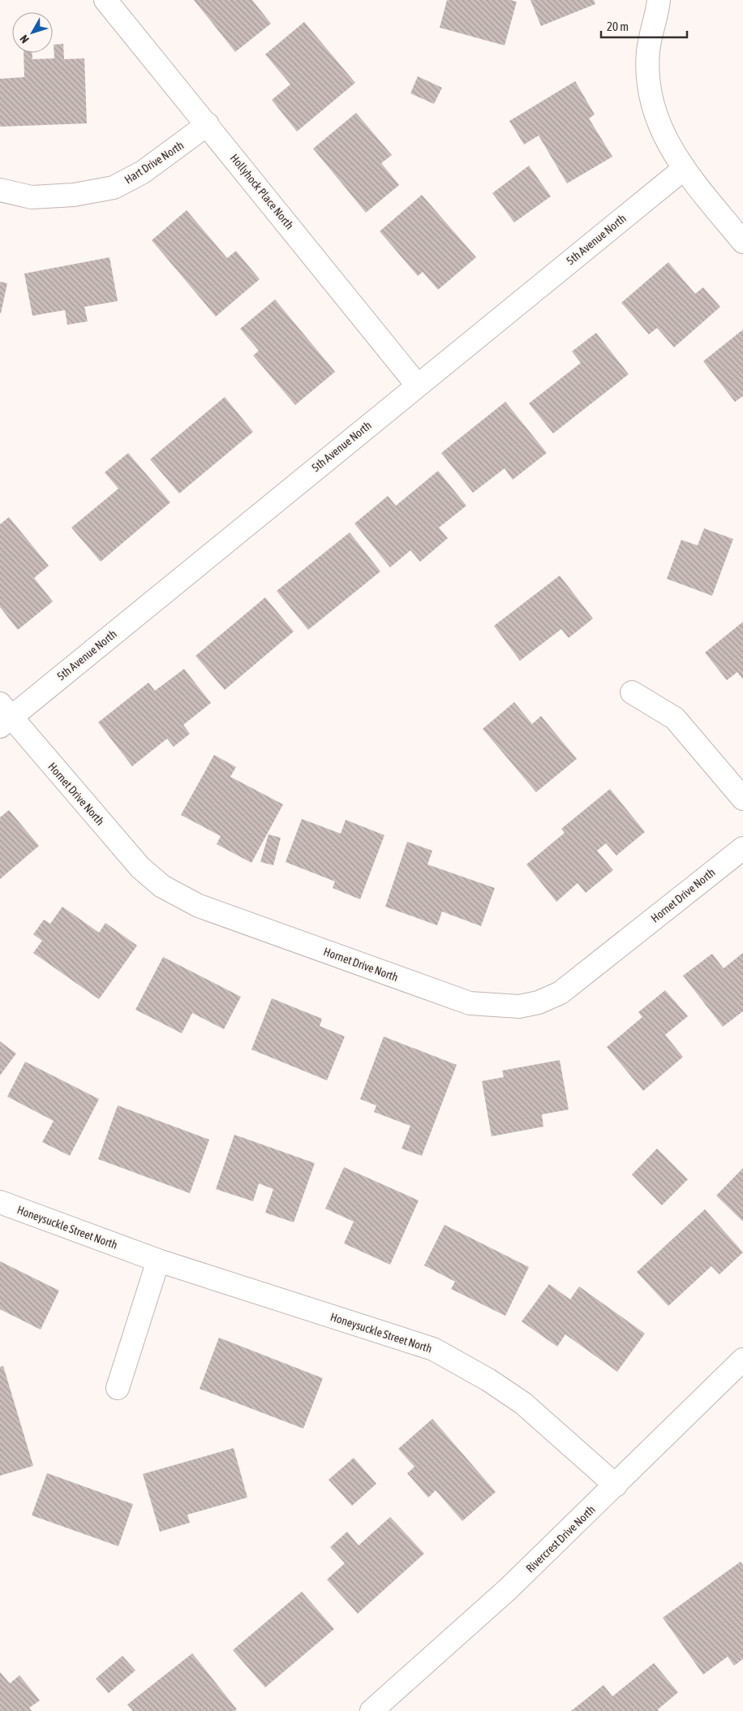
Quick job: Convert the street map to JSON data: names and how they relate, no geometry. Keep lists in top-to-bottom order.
{
  "streets": {
    "street": [
      "Hart Drive North",
      "Hollyhock Place North",
      "5th Avenue North",
      "Hornet Drive North",
      "Honeysuckle Street North",
      "Rivercrest Drive North"
    ]
  },
  "crossings": [
    ["Hart Drive North", "Hollyhock Place North"],
    ["Hollyhock Place North", "5th Avenue North"],
    ["5th Avenue North", "Hornet Drive North"],
    ["Honeysuckle Street North", "Rivercrest Drive North"]
  ],
  "scale_bar": "20 m",
  "north": "bottom left"
}
